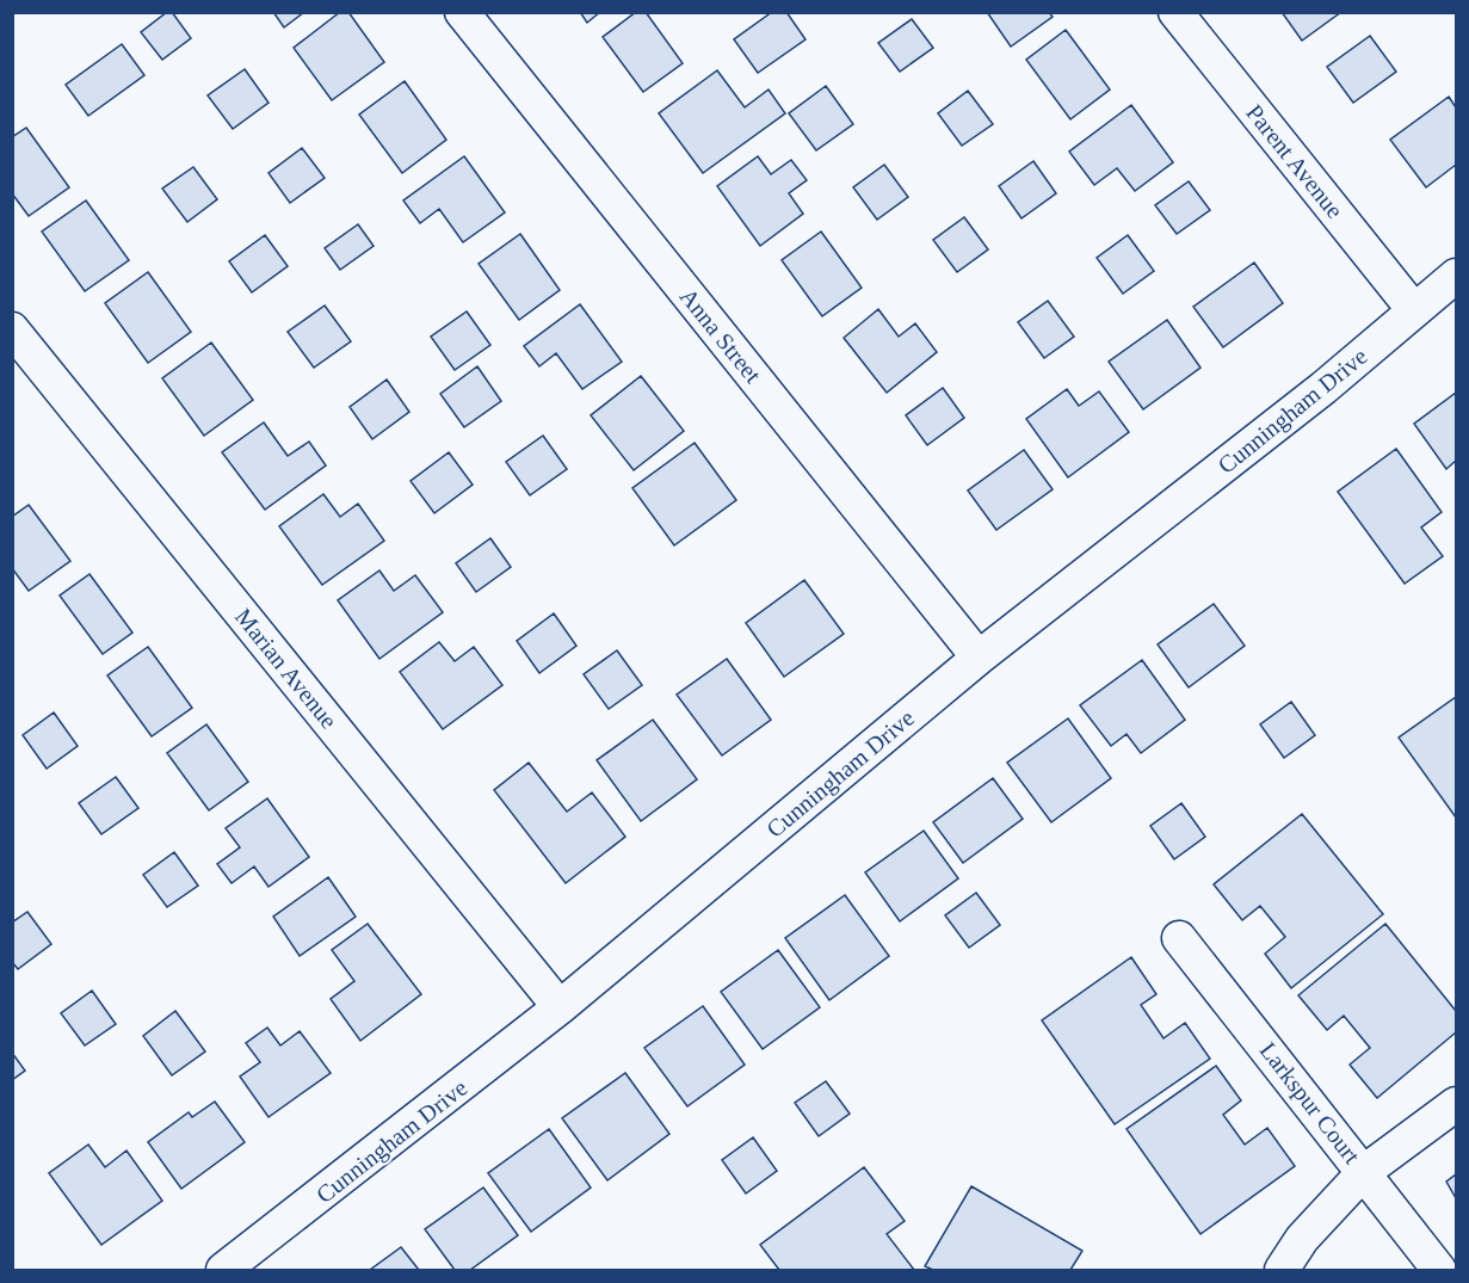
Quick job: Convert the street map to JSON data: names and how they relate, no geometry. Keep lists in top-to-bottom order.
{
  "streets": {
    "street": [
      "Parent Avenue",
      "Anna Street",
      "Cunningham Drive",
      "Marian Avenue",
      "Larkspur Court"
    ]
  },
  "crossings": [
    ["Parent Avenue", "Cunningham Drive"],
    ["Anna Street", "Cunningham Drive"],
    ["Cunningham Drive", "Marian Avenue"]
  ]
}
